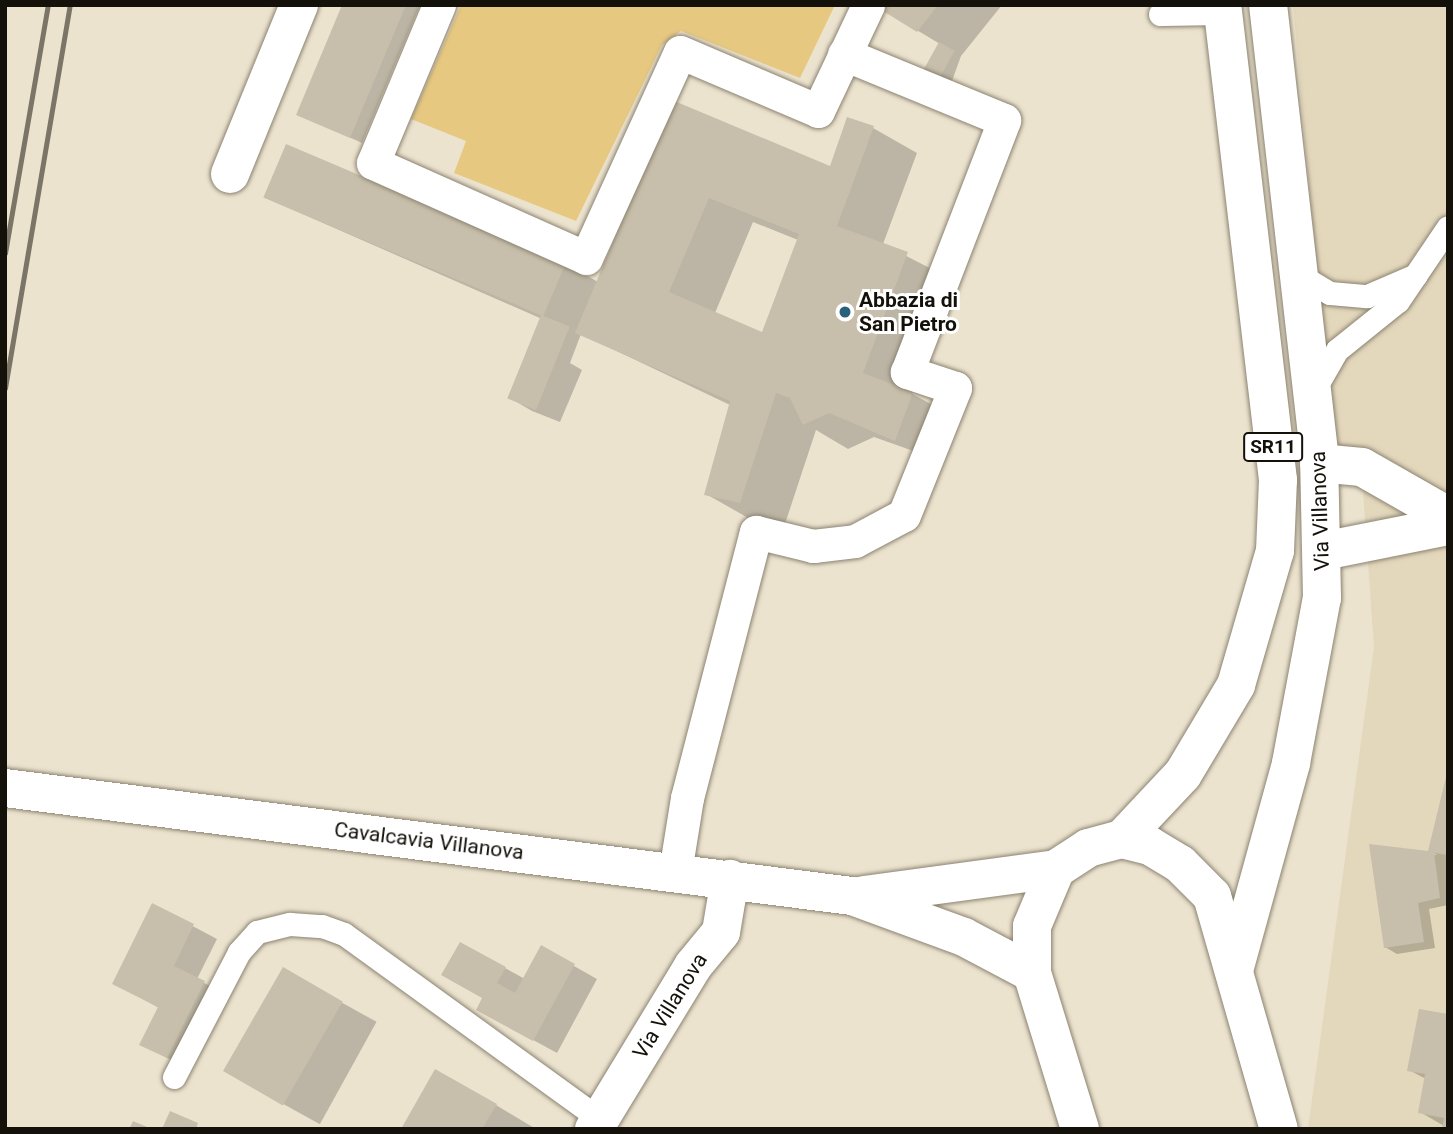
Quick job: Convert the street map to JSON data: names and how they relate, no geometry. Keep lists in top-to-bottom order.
{
  "streets": {
    "main road": ["SR11", "Via Villanova", "Cavalcavia Villanova"]
  },
  "crossings": [
    ["Via Villanova", "Cavalcavia Villanova"]
  ],
  "places": ["Abbazia di San Pietro"]
}
